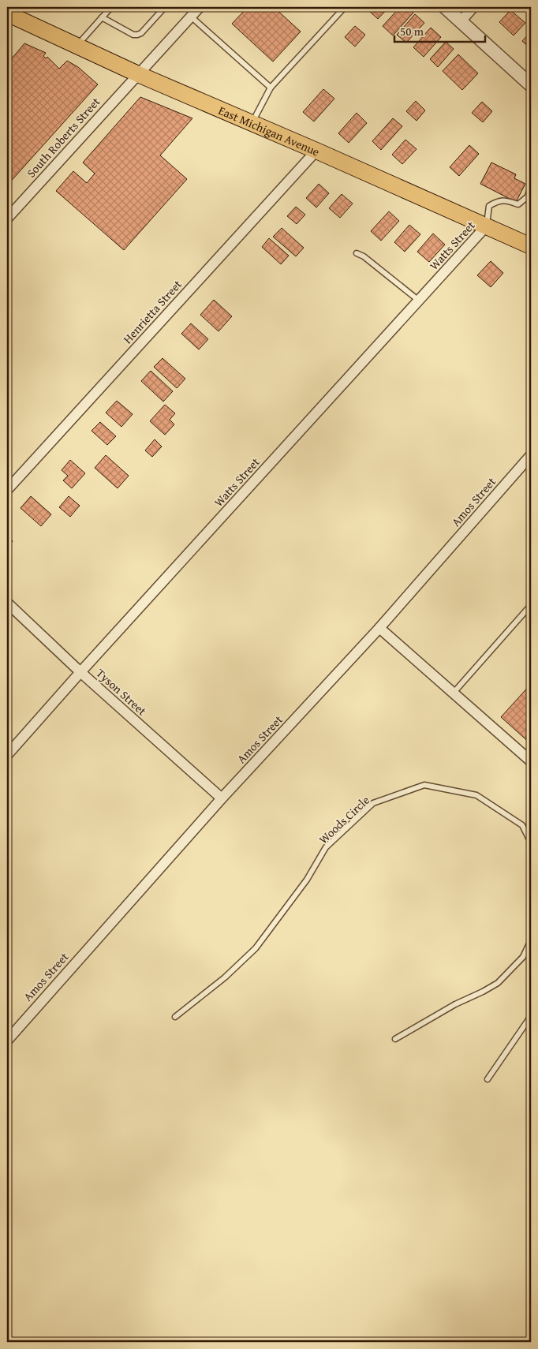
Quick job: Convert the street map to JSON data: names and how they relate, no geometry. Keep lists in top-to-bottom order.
{
  "streets": {
    "main road": ["East Michigan Avenue"],
    "street": [
      "South Roberts Street",
      "Watts Street",
      "Henrietta Street",
      "Amos Street",
      "Tyson Street"
    ],
    "lane": ["Woods Circle"]
  },
  "crossings": [
    ["East Michigan Avenue", "South Roberts Street"],
    ["East Michigan Avenue", "Watts Street"],
    ["East Michigan Avenue", "Henrietta Street"],
    ["Watts Street", "Tyson Street"],
    ["Amos Street", "Tyson Street"]
  ],
  "scale_bar": "50 m"
}
